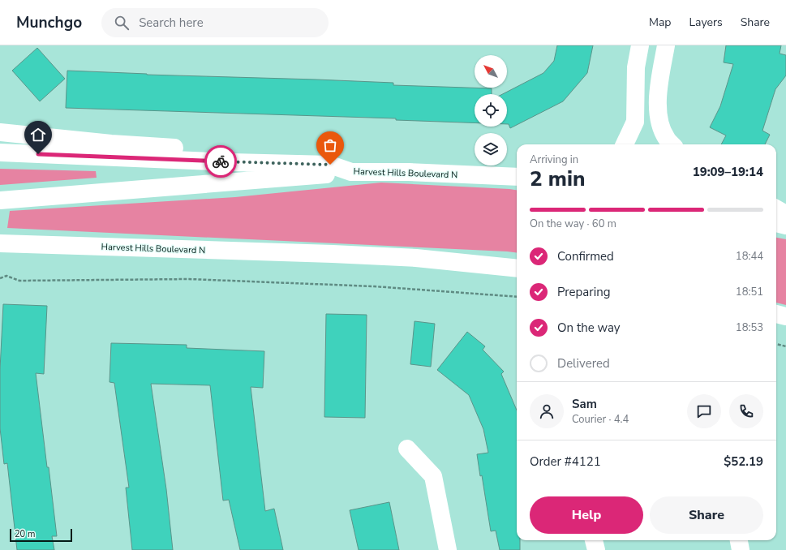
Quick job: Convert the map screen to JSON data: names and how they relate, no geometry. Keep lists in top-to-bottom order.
{
  "streets": {
    "main road": ["Harvest Hills Boulevard N"]
  },
  "scale_bar": "20 m",
  "north": "top left",
  "page": {
    "header": "Munchgo",
    "search": "Search here",
    "nav": ["Map", "Layers", "Share"],
    "heading": ["2 min", "Arriving in", "19:09–19:14"],
    "panel": [
      "Sam",
      "Courier · 4.4",
      "Order #4121",
      "$52.19"
    ],
    "bar": "On the way · 60 m",
    "list": [
      ["Confirmed", "18:44"],
      ["Preparing", "18:51"],
      ["On the way", "18:53"],
      "Delivered"
    ],
    "buttons": ["Help", "Share"],
    "scale": "20 m"
  }
}
